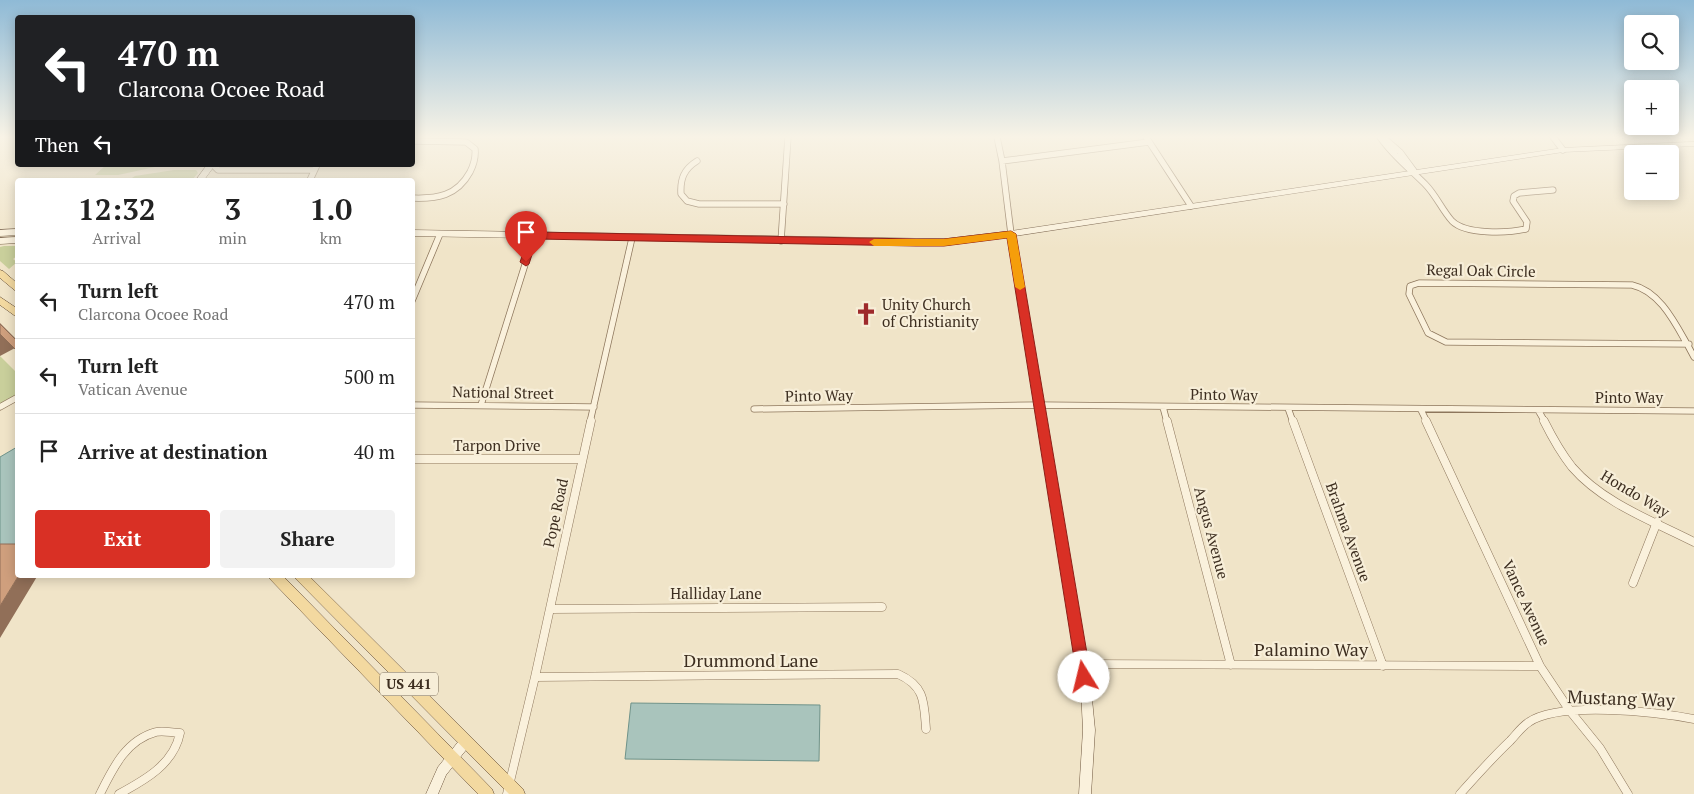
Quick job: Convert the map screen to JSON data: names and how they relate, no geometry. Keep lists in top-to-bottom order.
{
  "streets": {
    "main road": ["US 441"],
    "street": [
      "Regal Oak Circle",
      "National Street",
      "Pinto Way",
      "Tarpon Drive",
      "Hondo Way",
      "Pope Road",
      "Brahma Avenue",
      "Angus Avenue",
      "Halliday Lane",
      "Vance Avenue",
      "Palamino Way",
      "Drummond Lane",
      "Mustang Way"
    ]
  },
  "crossings": [
    ["National Street", "Pope Road"],
    ["Pinto Way", "Hondo Way"],
    ["Pinto Way", "Brahma Avenue"],
    ["Pinto Way", "Angus Avenue"],
    ["Pinto Way", "Vance Avenue"],
    ["Tarpon Drive", "Pope Road"],
    ["Pope Road", "Halliday Lane"],
    ["Pope Road", "Drummond Lane"],
    ["Pope Road", "US 441"],
    ["Brahma Avenue", "Palamino Way"],
    ["Angus Avenue", "Palamino Way"],
    ["Vance Avenue", "Palamino Way"],
    ["Vance Avenue", "Mustang Way"]
  ],
  "places": {
    "church": ["Unity Church of Christianity"]
  },
  "page": {
    "map_buttons": ["+", "−"],
    "turn": ["470 m", "Clarcona Ocoee Road"],
    "then": "Then",
    "eta": [
      "12:32",
      "Arrival",
      "3",
      "min",
      "1.0",
      "km"
    ],
    "list": [
      {
        "name": "Turn left",
        "note": "Clarcona Ocoee Road",
        "value": "470 m"
      },
      {
        "name": "Turn left",
        "note": "Vatican Avenue",
        "value": "500 m"
      },
      {
        "name": "Arrive at destination",
        "value": "40 m"
      }
    ],
    "buttons": ["Exit", "Share"]
  }
}
